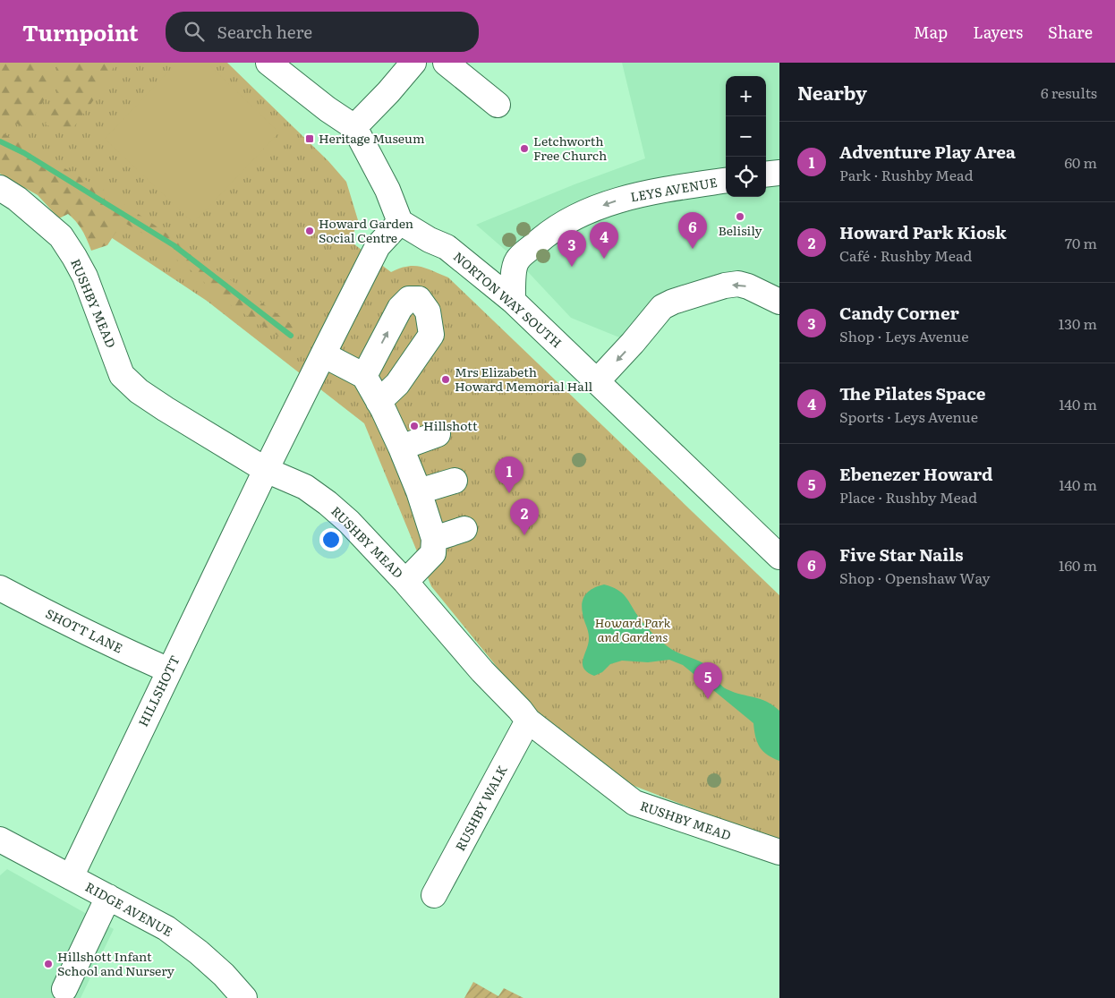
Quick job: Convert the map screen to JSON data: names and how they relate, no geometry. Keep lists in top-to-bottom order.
{
  "streets": {
    "street": [
      "LEYS AVENUE",
      "NORTON WAY SOUTH",
      "RUSHBY MEAD",
      "SHOTT LANE",
      "HILLSHOTT",
      "RUSHBY WALK",
      "RIDGE AVENUE"
    ]
  },
  "crossings": [
    ["LEYS AVENUE", "NORTON WAY SOUTH"],
    ["NORTON WAY SOUTH", "HILLSHOTT"],
    ["RUSHBY MEAD", "HILLSHOTT"],
    ["RUSHBY MEAD", "RUSHBY WALK"],
    ["SHOTT LANE", "HILLSHOTT"],
    ["HILLSHOTT", "RIDGE AVENUE"]
  ],
  "parks": ["Howard Park and Gardens"],
  "places": {
    "transit": ["Heritage Museum"],
    "other": [
      "Letchworth Free Church",
      "Belisily",
      "Howard Garden Social Centre",
      "Mrs Elizabeth Howard Memorial Hall",
      "Hillshott",
      "Hillshott Infant School and Nursery"
    ]
  },
  "page": {
    "header": "Turnpoint",
    "search": "Search here",
    "nav": ["Map", "Layers", "Share"],
    "heading": ["Nearby", "6 results"],
    "map_buttons": ["+", "−"],
    "list": [
      {
        "mark": "1",
        "name": "Adventure Play Area",
        "note": "Park · Rushby Mead",
        "value": "60 m"
      },
      {
        "mark": "2",
        "name": "Howard Park Kiosk",
        "note": "Café · Rushby Mead",
        "value": "70 m"
      },
      {
        "mark": "3",
        "name": "Candy Corner",
        "note": "Shop · Leys Avenue",
        "value": "130 m"
      },
      {
        "mark": "4",
        "name": "The Pilates Space",
        "note": "Sports · Leys Avenue",
        "value": "140 m"
      },
      {
        "mark": "5",
        "name": "Ebenezer Howard",
        "note": "Place · Rushby Mead",
        "value": "140 m"
      },
      {
        "mark": "6",
        "name": "Five Star Nails",
        "note": "Shop · Openshaw Way",
        "value": "160 m"
      }
    ],
    "pins": [
      "6",
      "4",
      "3",
      "1",
      "2",
      "5"
    ]
  }
}
